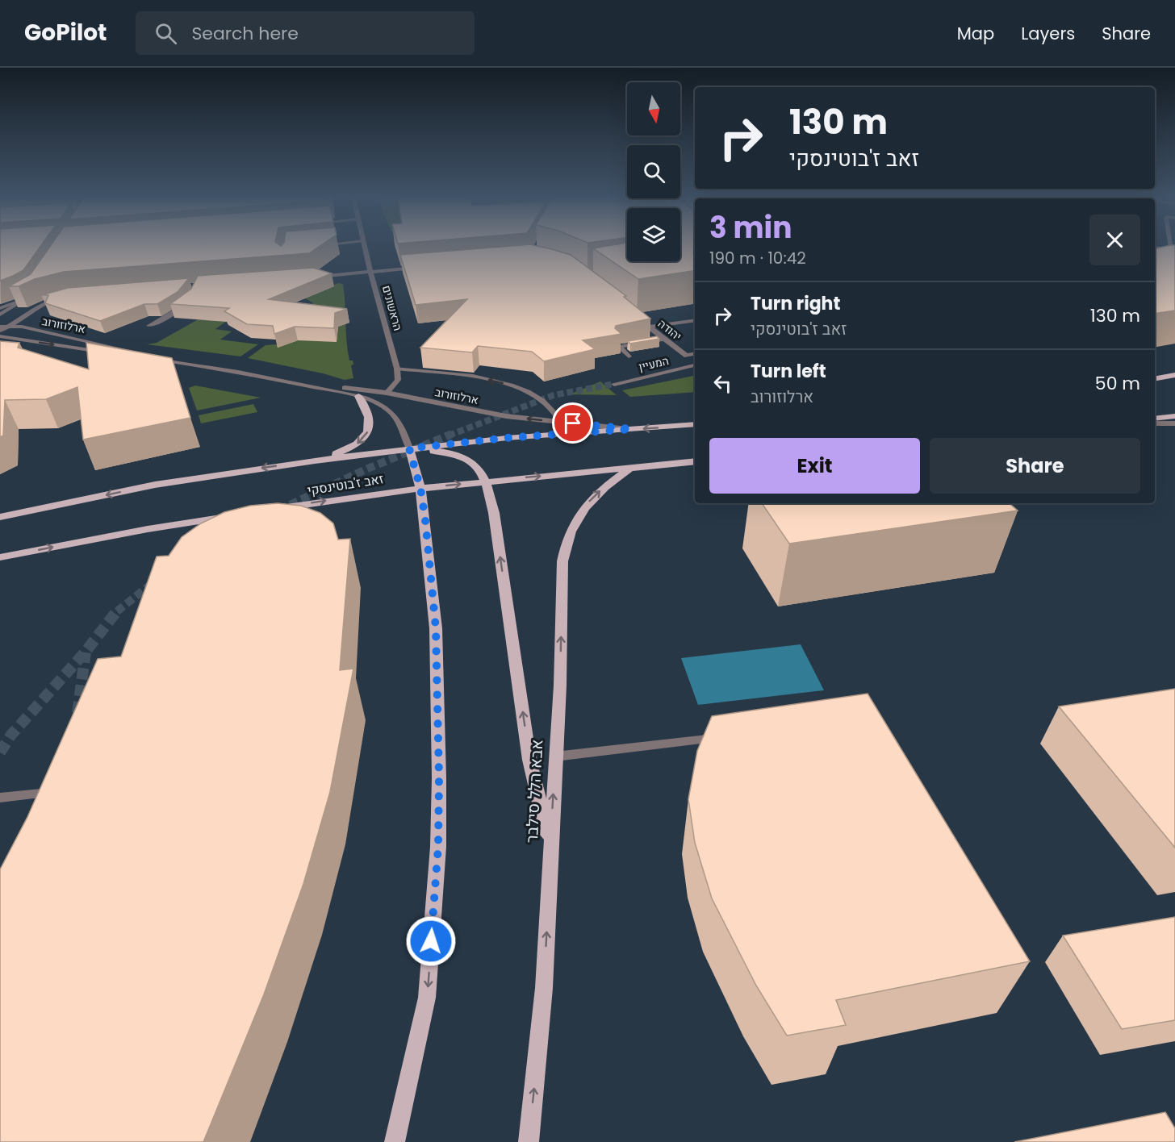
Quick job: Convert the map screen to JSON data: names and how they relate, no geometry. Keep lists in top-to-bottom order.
{
  "streets": {
    "main road": ["זאב ז'בוטינסקי", "אבא הלל סילבר"],
    "street": [
      "הראשונים",
      "ארלוזורוב",
      "יהודה",
      "המעיין"
    ]
  },
  "crossings": [
    ["ארלוזורוב", "זאב ז'בוטינסקי"],
    ["יהודה", "המעיין"],
    ["זאב ז'בוטינסקי", "אבא הלל סילבר"]
  ],
  "north": "bottom",
  "page": {
    "header": "GoPilot",
    "search": "Search here",
    "nav": ["Map", "Layers", "Share"],
    "turn": ["130 m", "זאב ז'בוטינסקי"],
    "heading": ["3 min", "190 m · 10:42"],
    "list": [
      {
        "name": "Turn right",
        "note": "זאב ז'בוטינסקי",
        "value": "130 m"
      },
      {
        "name": "Turn left",
        "note": "ארלוזורוב",
        "value": "50 m"
      }
    ],
    "buttons": ["Exit", "Share"]
  }
}
